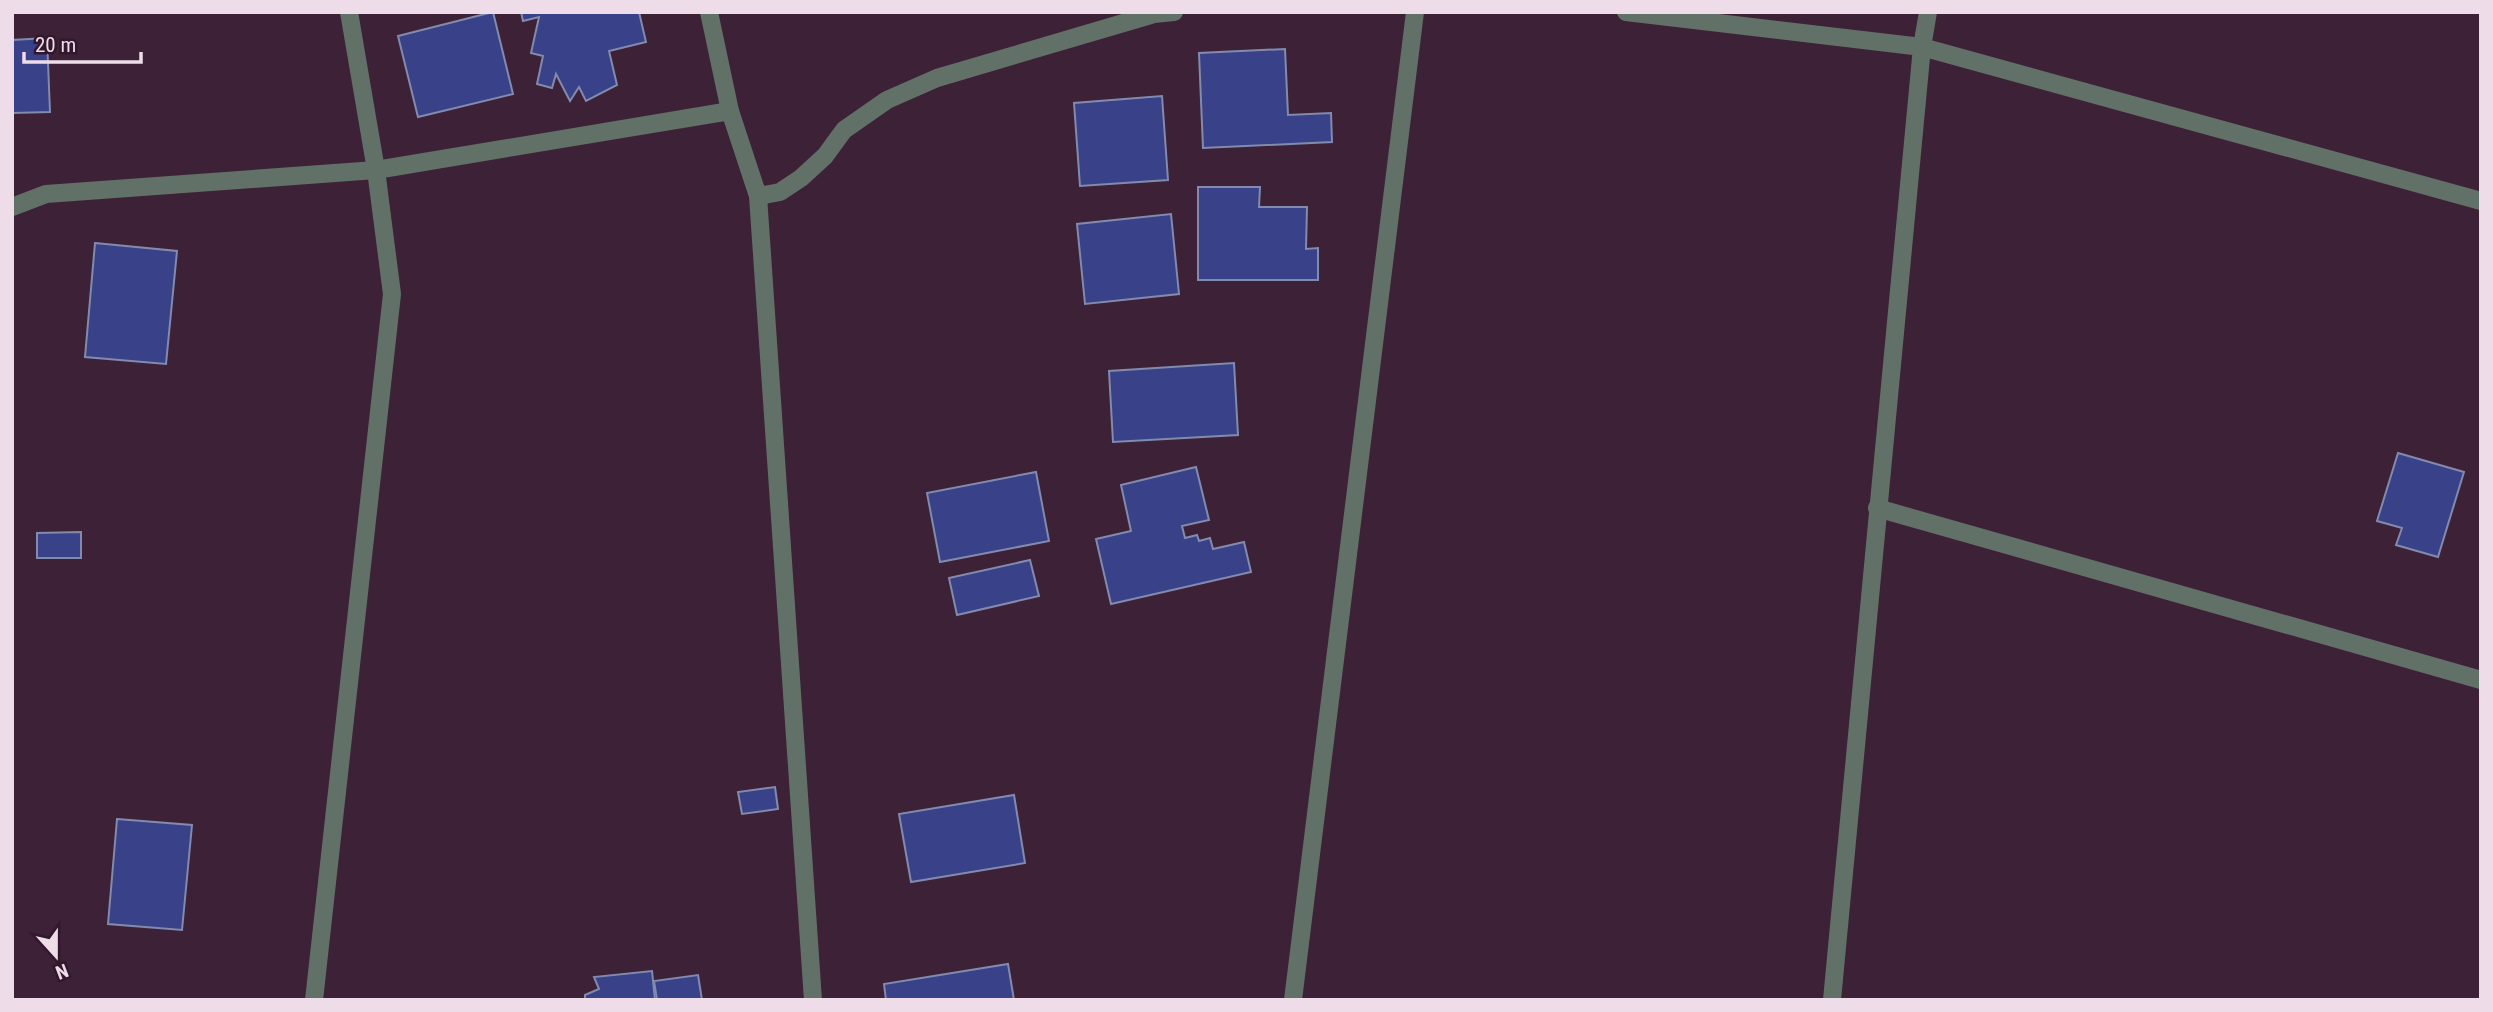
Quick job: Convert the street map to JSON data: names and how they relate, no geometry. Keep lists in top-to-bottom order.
{
  "scale_bar": "20 m",
  "north": "bottom"
}
